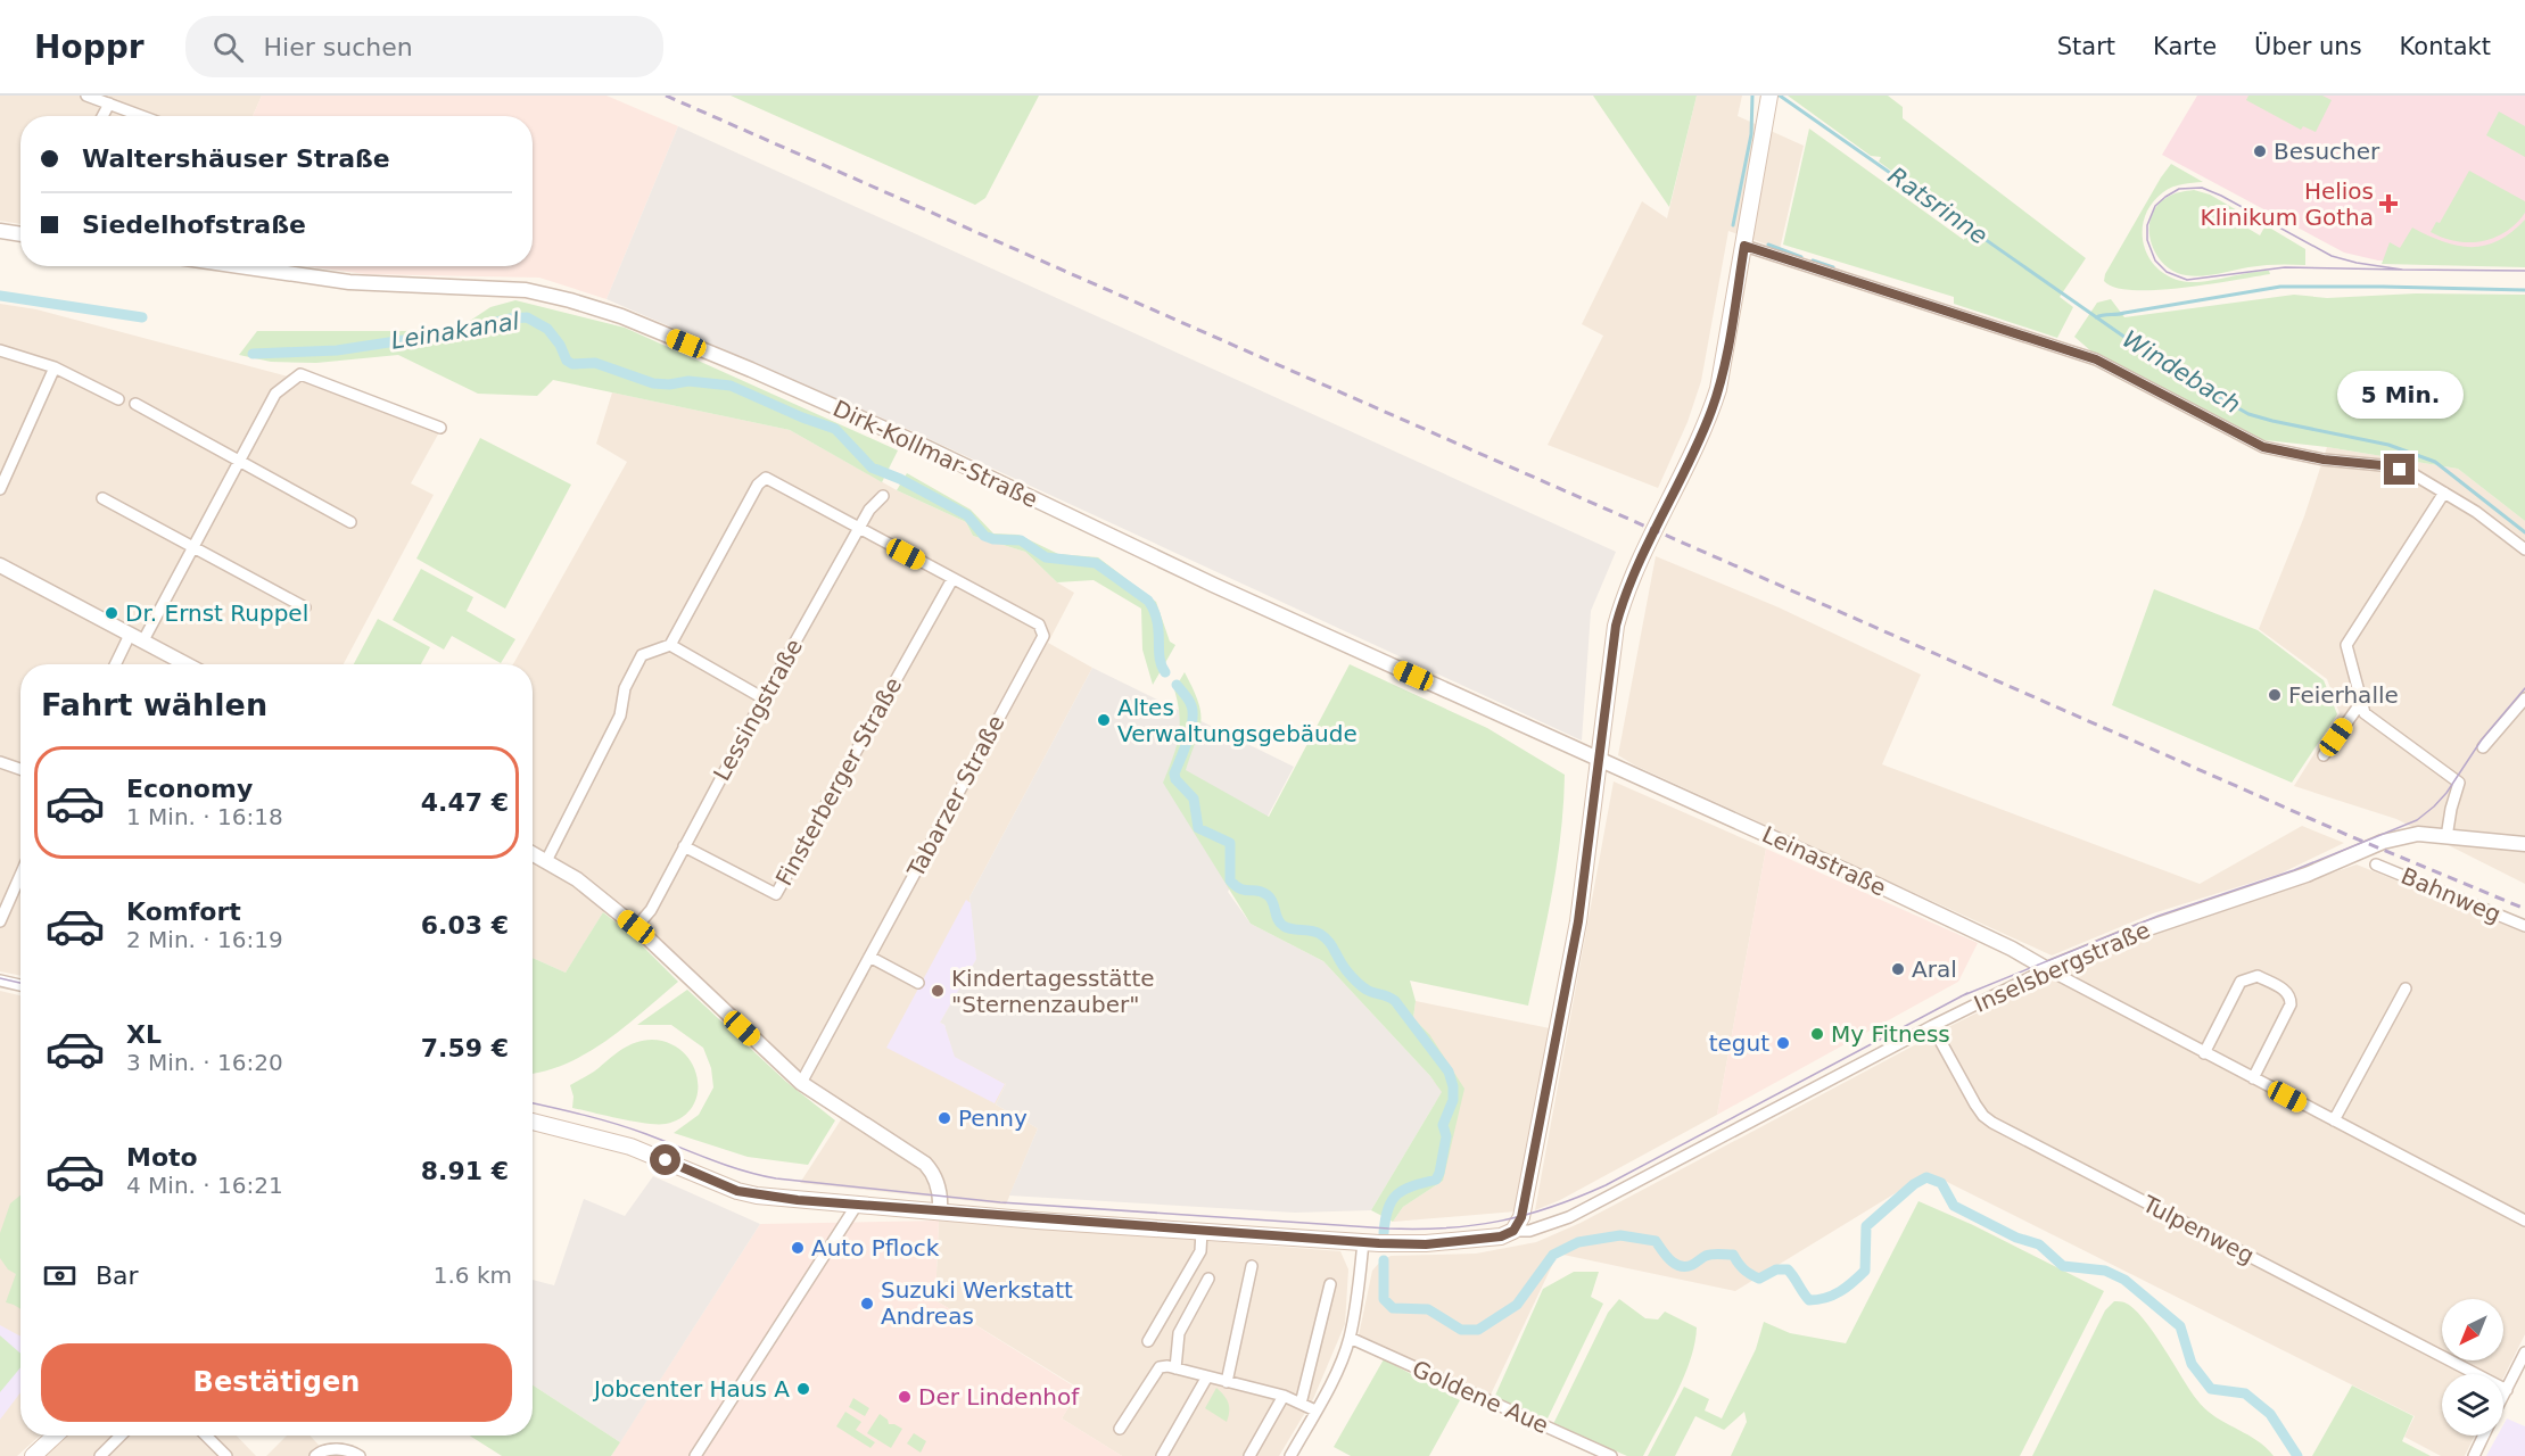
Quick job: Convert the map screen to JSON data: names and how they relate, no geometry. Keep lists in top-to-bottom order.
{
  "streets": {
    "street": [
      "Dirk-Kollmar-Straße",
      "Lessingstraße",
      "Finsterberger Straße",
      "Tabarzer Straße",
      "Leinastraße",
      "Bahnweg",
      "Inselsbergstraße",
      "Tulpenweg",
      "Goldene Aue"
    ]
  },
  "crossings": [
    ["Dirk-Kollmar-Straße", "Leinastraße"],
    ["Lessingstraße", "Finsterberger Straße"],
    ["Finsterberger Straße", "Tabarzer Straße"],
    ["Leinastraße", "Inselsbergstraße"],
    ["Inselsbergstraße", "Tulpenweg"]
  ],
  "water": ["Ratsrinne", "Leinakanal", "Windebach"],
  "places": {
    "other": [
      "Besucher",
      "Dr. Ernst Ruppel",
      "Feierhalle",
      "Altes Verwaltungsgebäude",
      "Aral",
      "Kindertagesstätte \"Sternenzauber\"",
      "My Fitness",
      "tegut",
      "Penny",
      "Auto Pflock",
      "Suzuki Werkstatt Andreas",
      "Jobcenter Haus A",
      "Der Lindenhof"
    ],
    "health": ["Helios Klinikum Gotha"]
  },
  "north": "bottom left",
  "page": {
    "header": "Hoppr",
    "search": "Hier suchen",
    "nav": [
      "Start",
      "Karte",
      "Über uns",
      "Kontakt"
    ],
    "banner": ["Waltershäuser Straße", "Siedelhofstraße"],
    "bubble": "5 Min.",
    "heading": "Fahrt wählen",
    "list": [
      {
        "name": "Economy",
        "note": "1 Min. · 16:18",
        "value": "4.47 €"
      },
      {
        "name": "Komfort",
        "note": "2 Min. · 16:19",
        "value": "6.03 €"
      },
      {
        "name": "XL",
        "note": "3 Min. · 16:20",
        "value": "7.59 €"
      },
      {
        "name": "Moto",
        "note": "4 Min. · 16:21",
        "value": "8.91 €"
      }
    ],
    "pay": ["Bar", "1.6 km"],
    "buttons": "Bestätigen"
  }
}
